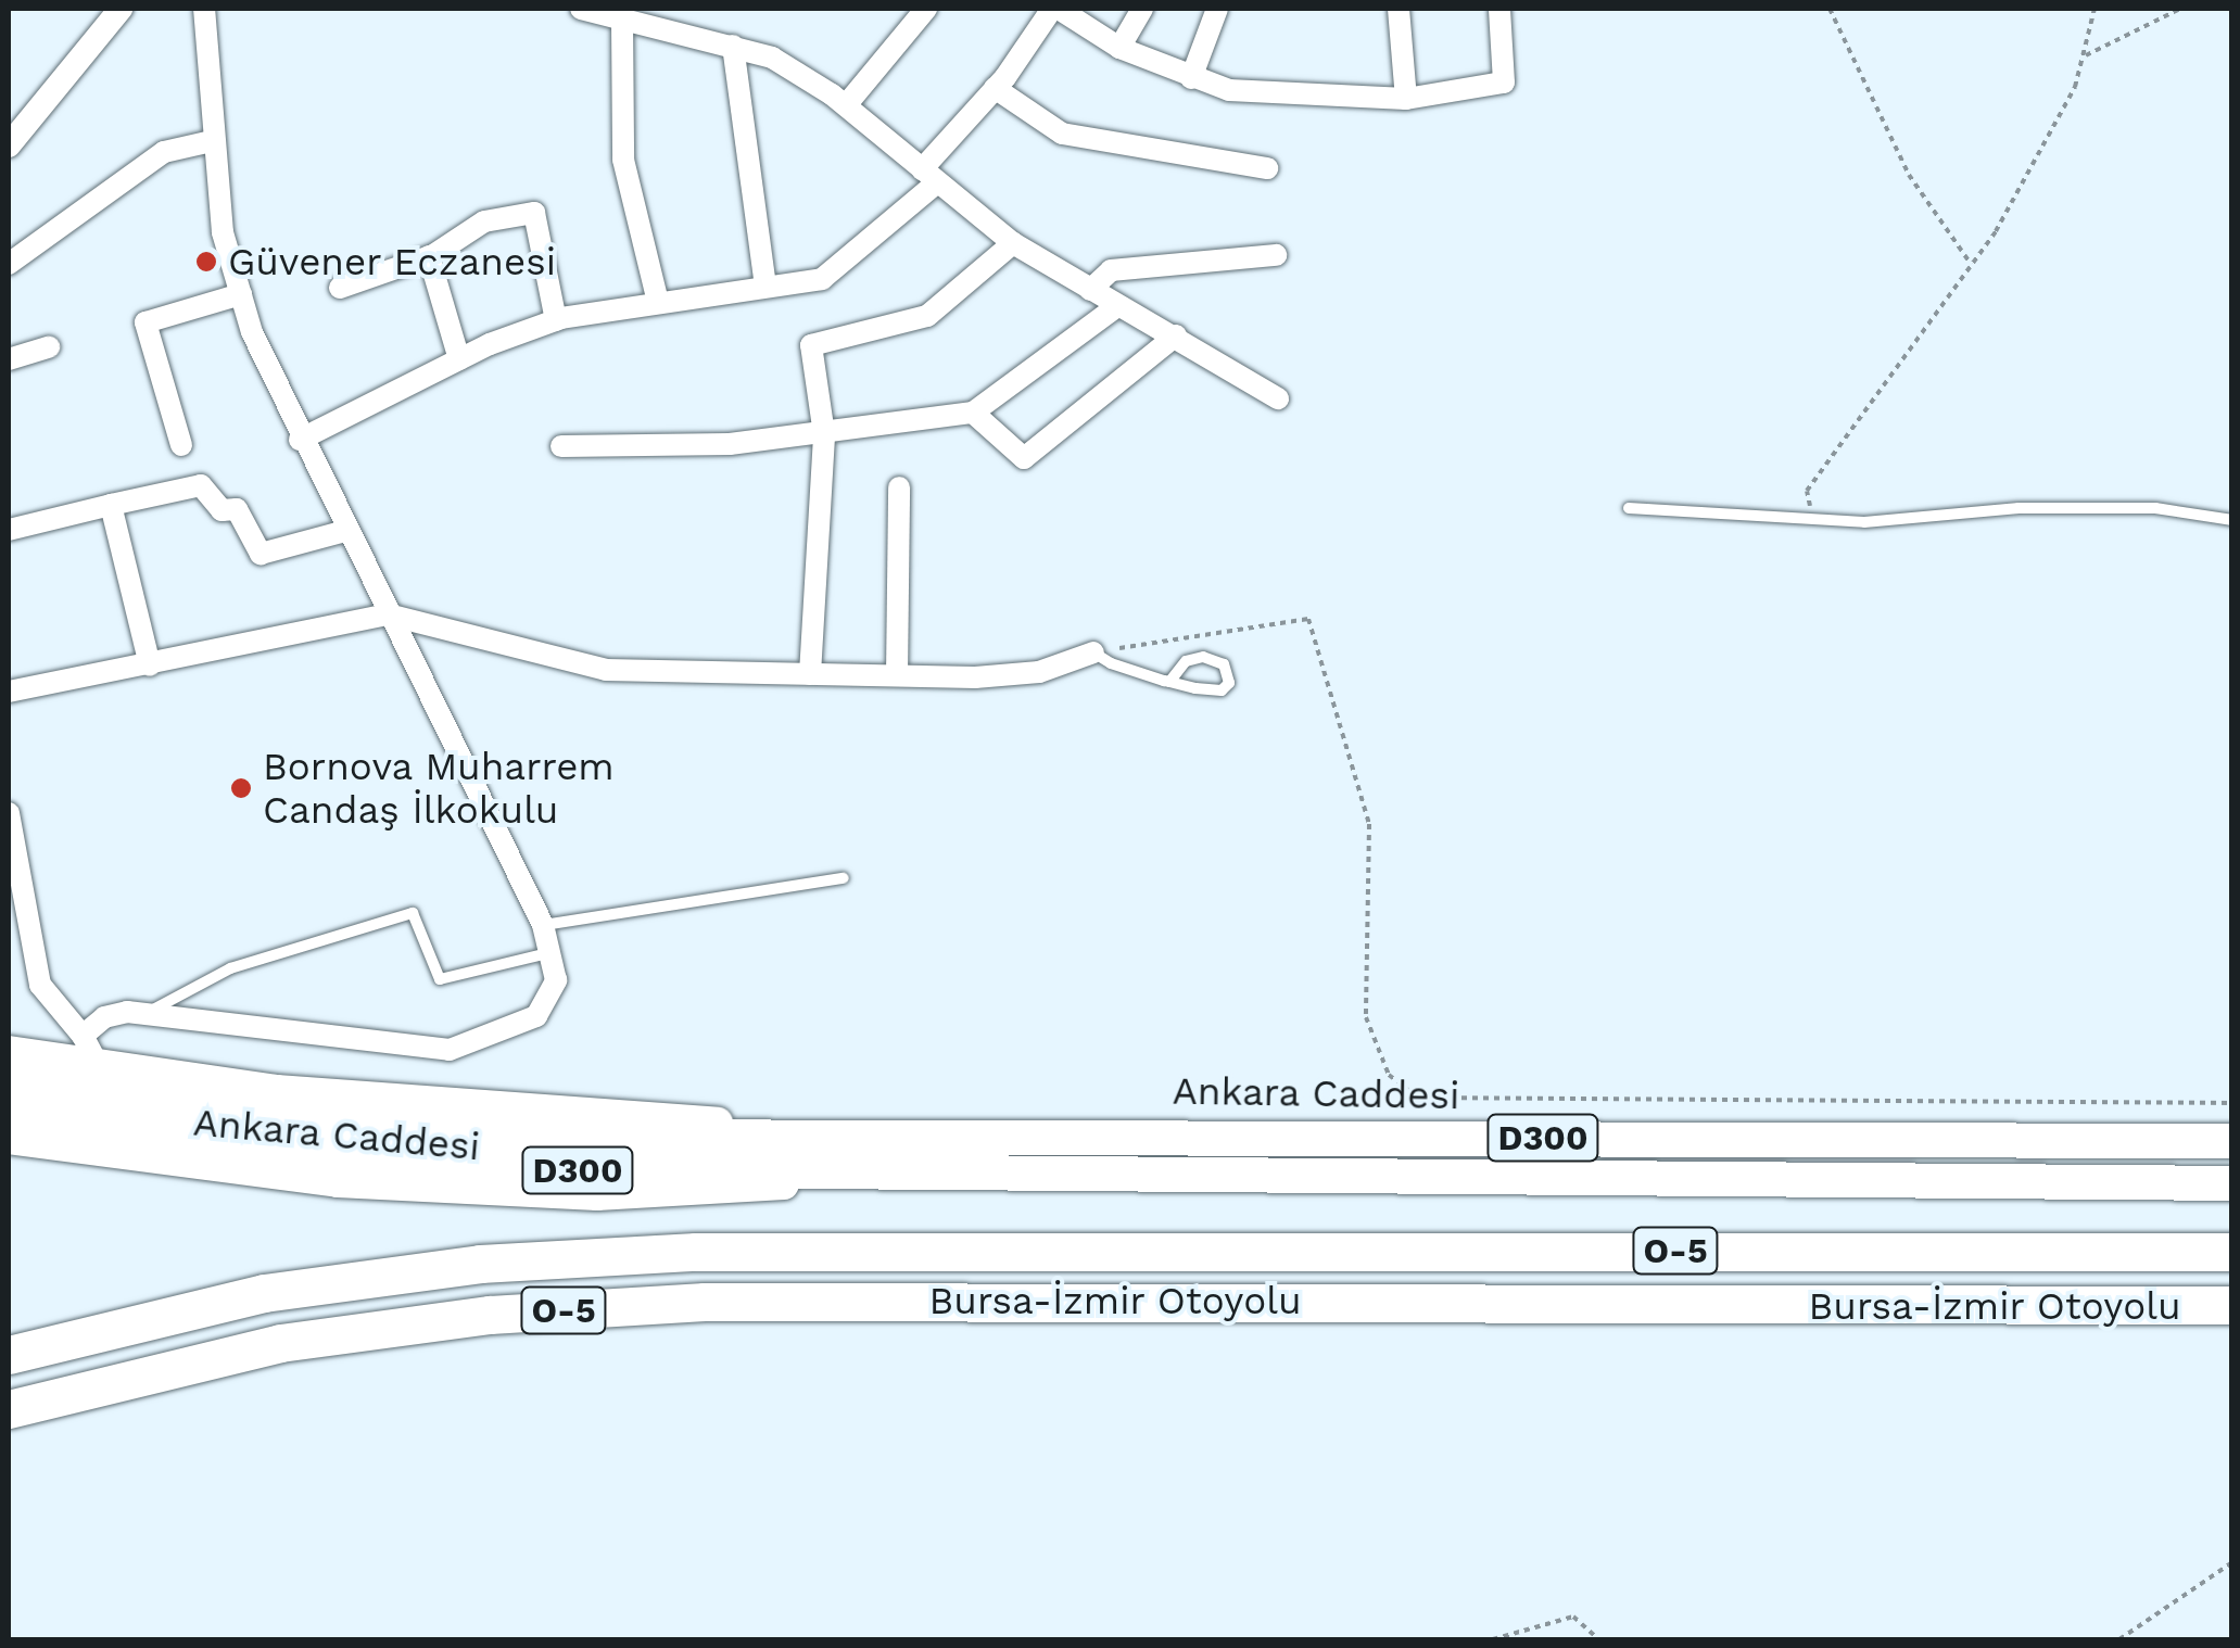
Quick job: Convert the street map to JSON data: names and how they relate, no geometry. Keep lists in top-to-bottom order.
{
  "streets": {
    "highway": [
      "Ankara Caddesi",
      "D300",
      "O-5",
      "Bursa-İzmir Otoyolu"
    ]
  },
  "places": ["Güvener Eczanesi", "Bornova Muharrem Candaş İlkokulu"]
}
